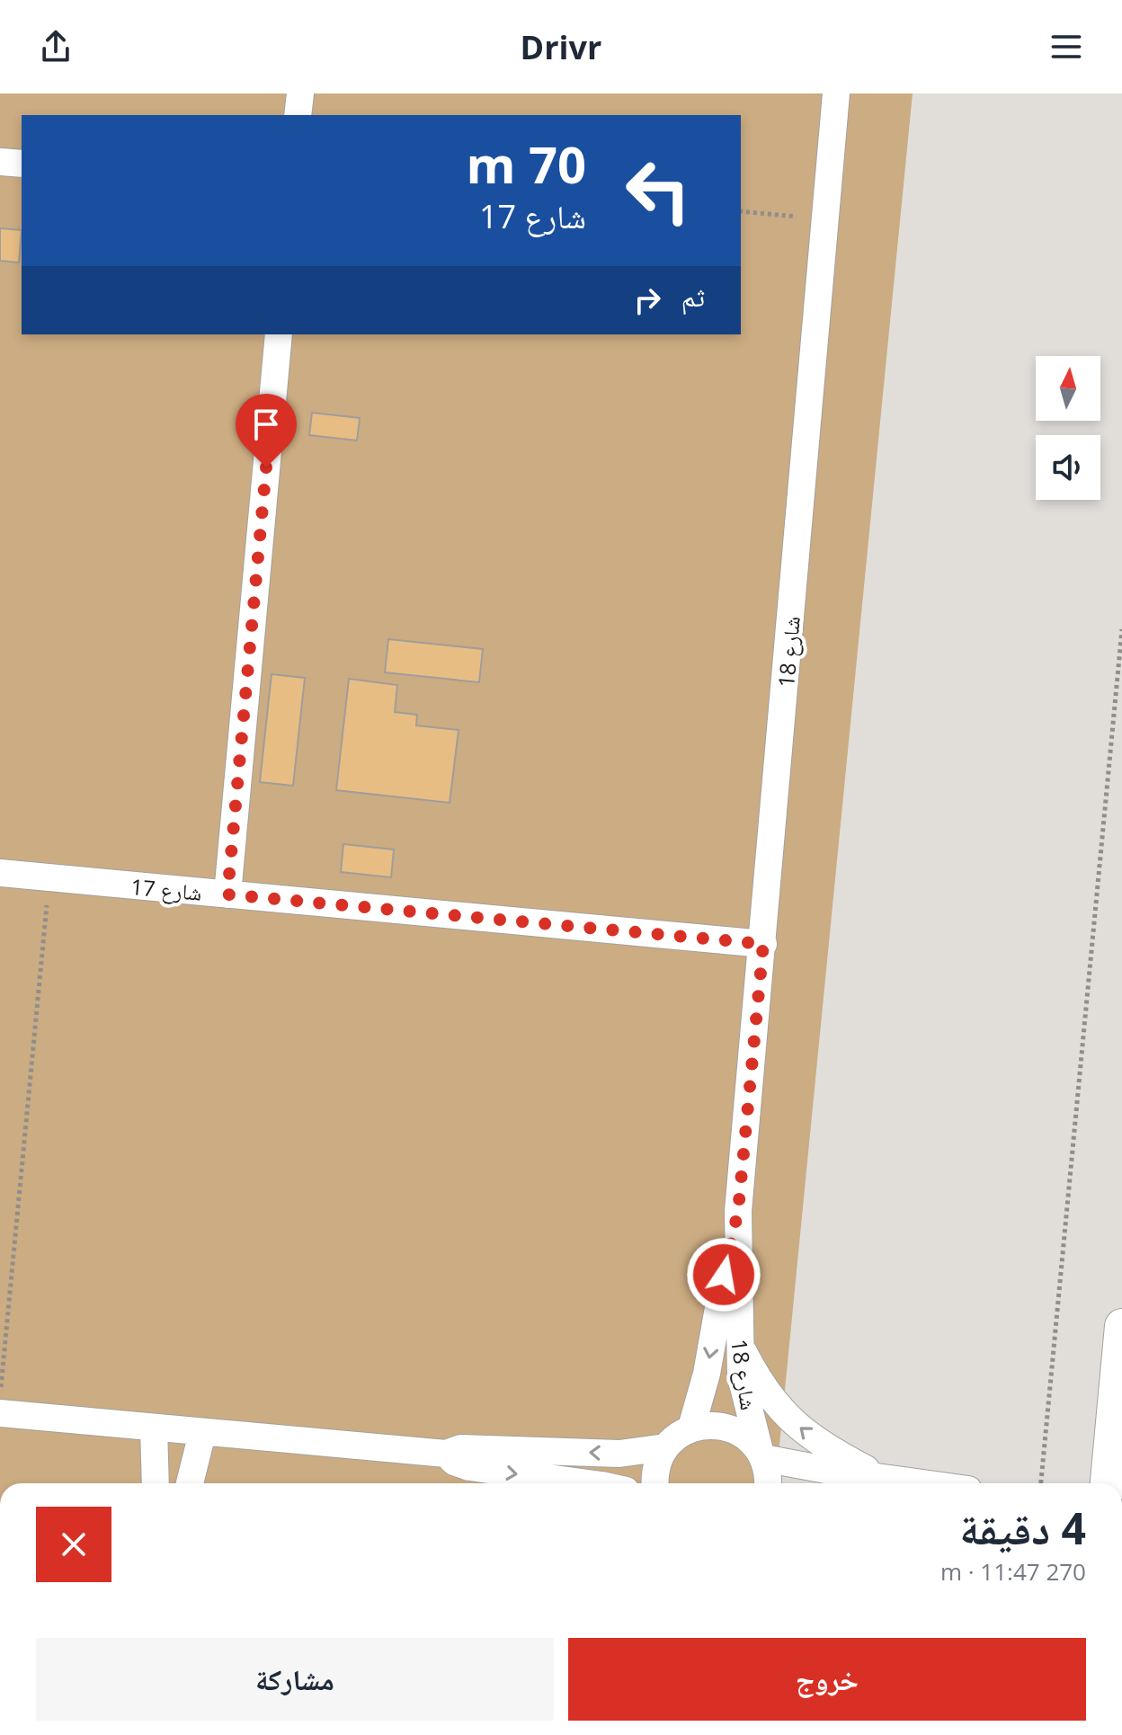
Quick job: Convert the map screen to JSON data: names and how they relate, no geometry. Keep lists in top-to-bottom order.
{
  "streets": {
    "street": ["شارع 18", "شارع 17"]
  },
  "crossings": [
    ["شارع 18", "شارع 17"]
  ],
  "north": "top",
  "page": {
    "header": "Drivr",
    "turn": ["70 m", "شارع 17"],
    "then": "ثم",
    "heading": ["4 دقيقة", "270 m · 11:47"],
    "buttons": ["خروج", "مشاركة"]
  }
}
